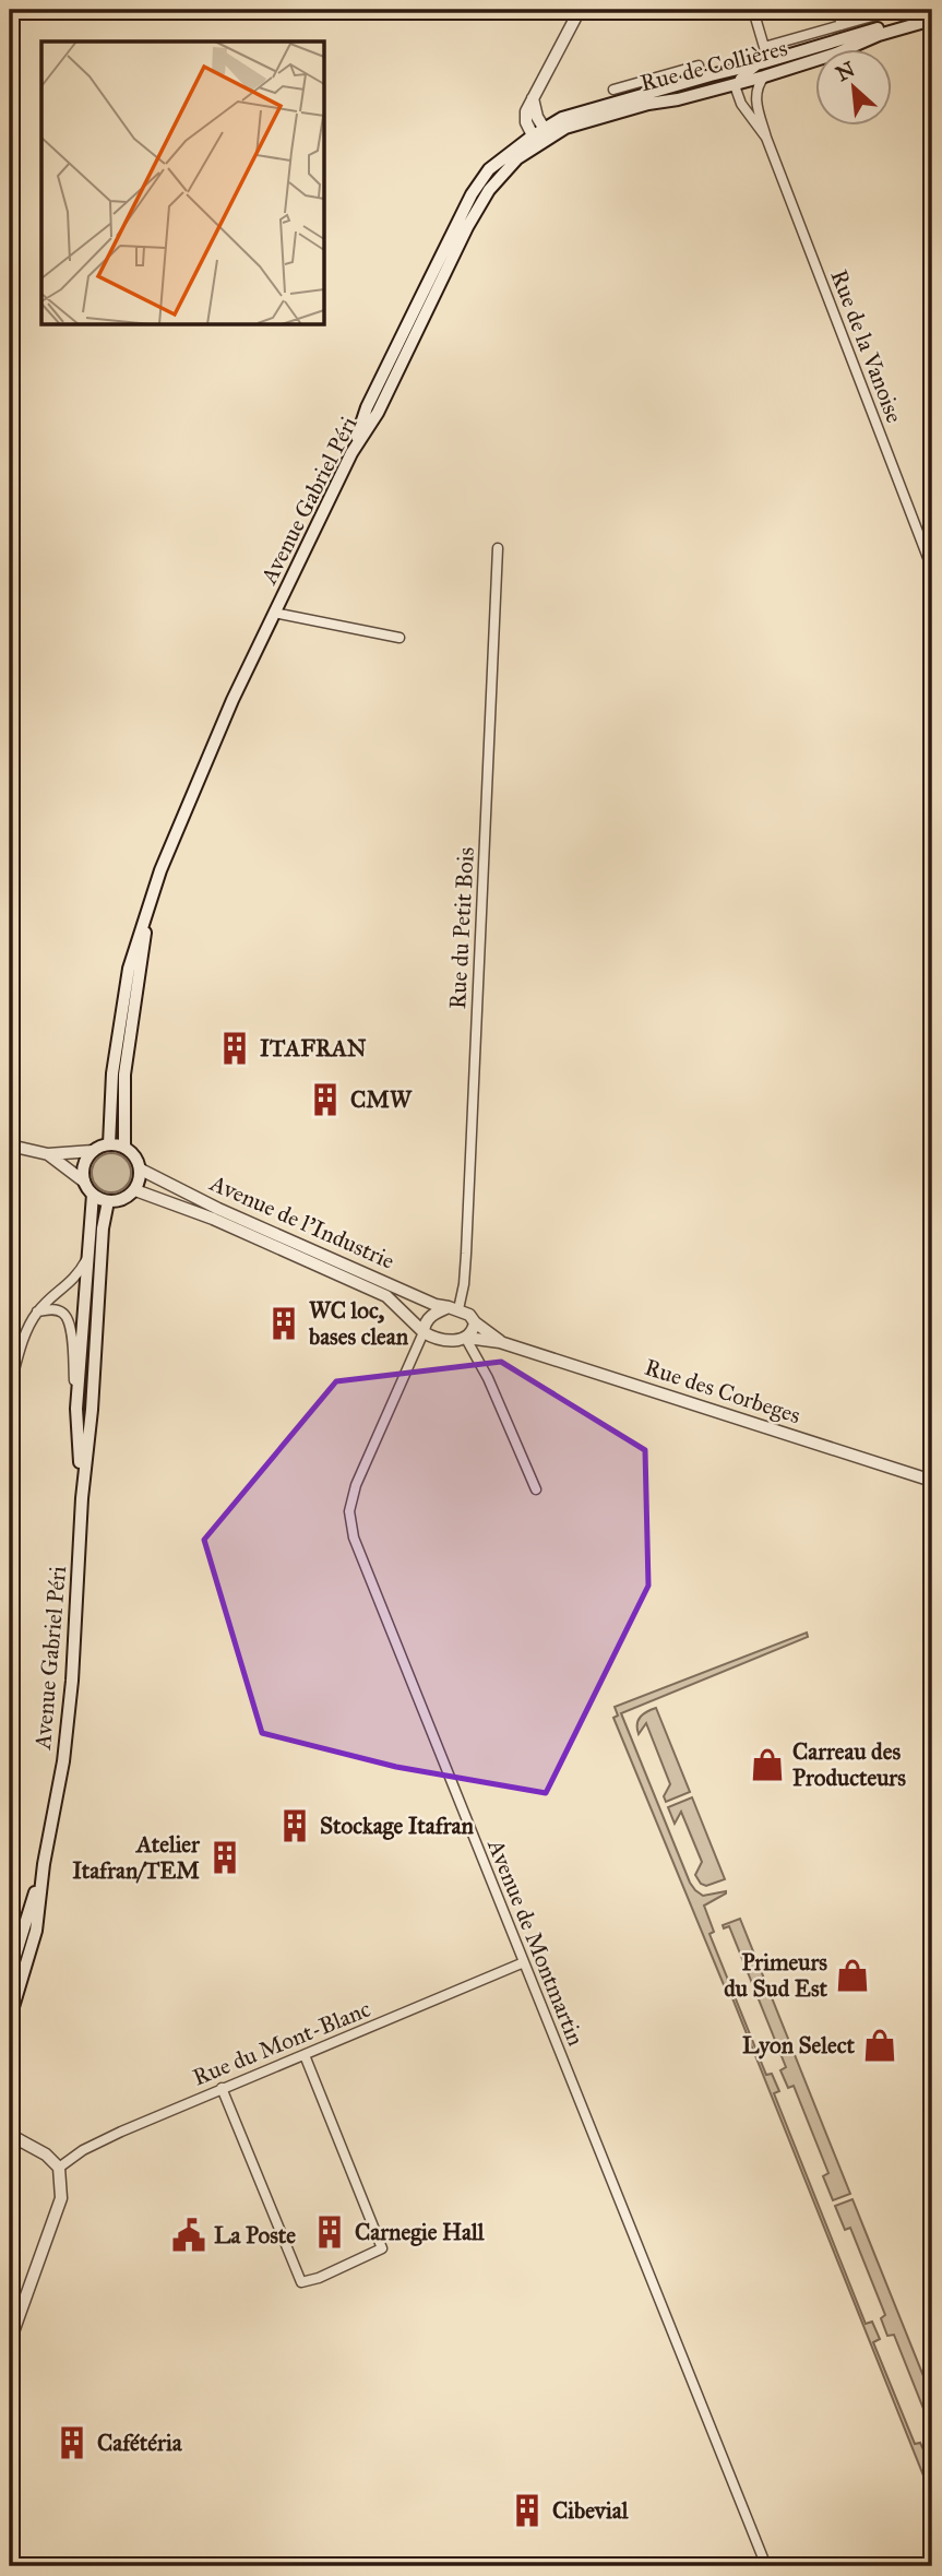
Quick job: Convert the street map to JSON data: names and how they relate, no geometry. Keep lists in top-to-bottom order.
{
  "streets": {
    "main road": ["Rue de Collières", "Avenue Gabriel Péri"],
    "street": [
      "Rue de la Vanoise",
      "Rue du Petit Bois",
      "Avenue de l'Industrie",
      "Rue des Corbeges",
      "Avenue de Montmartin",
      "Rue du Mont-Blanc"
    ]
  },
  "crossings": [
    ["Rue de Collières", "Rue de la Vanoise"],
    ["Avenue Gabriel Péri", "Avenue de l'Industrie"],
    ["Rue du Petit Bois", "Avenue de l'Industrie"],
    ["Rue du Petit Bois", "Rue des Corbeges"],
    ["Avenue de l'Industrie", "Rue des Corbeges"],
    ["Avenue de l'Industrie", "Avenue de Montmartin"],
    ["Rue des Corbeges", "Avenue de Montmartin"],
    ["Avenue de Montmartin", "Rue du Mont-Blanc"]
  ],
  "places": {
    "building": [
      "ITAFRAN",
      "CMW",
      "WC loc, bases clean",
      "Stockage Itafran",
      "Atelier Itafran/TEM",
      "Carnegie Hall",
      "Cafétéria",
      "Cibevial"
    ],
    "shop": ["Carreau des Producteurs", "Primeurs du Sud Est", "Lyon Select"],
    "public building": ["La Poste"]
  },
  "north": "top left"
}
